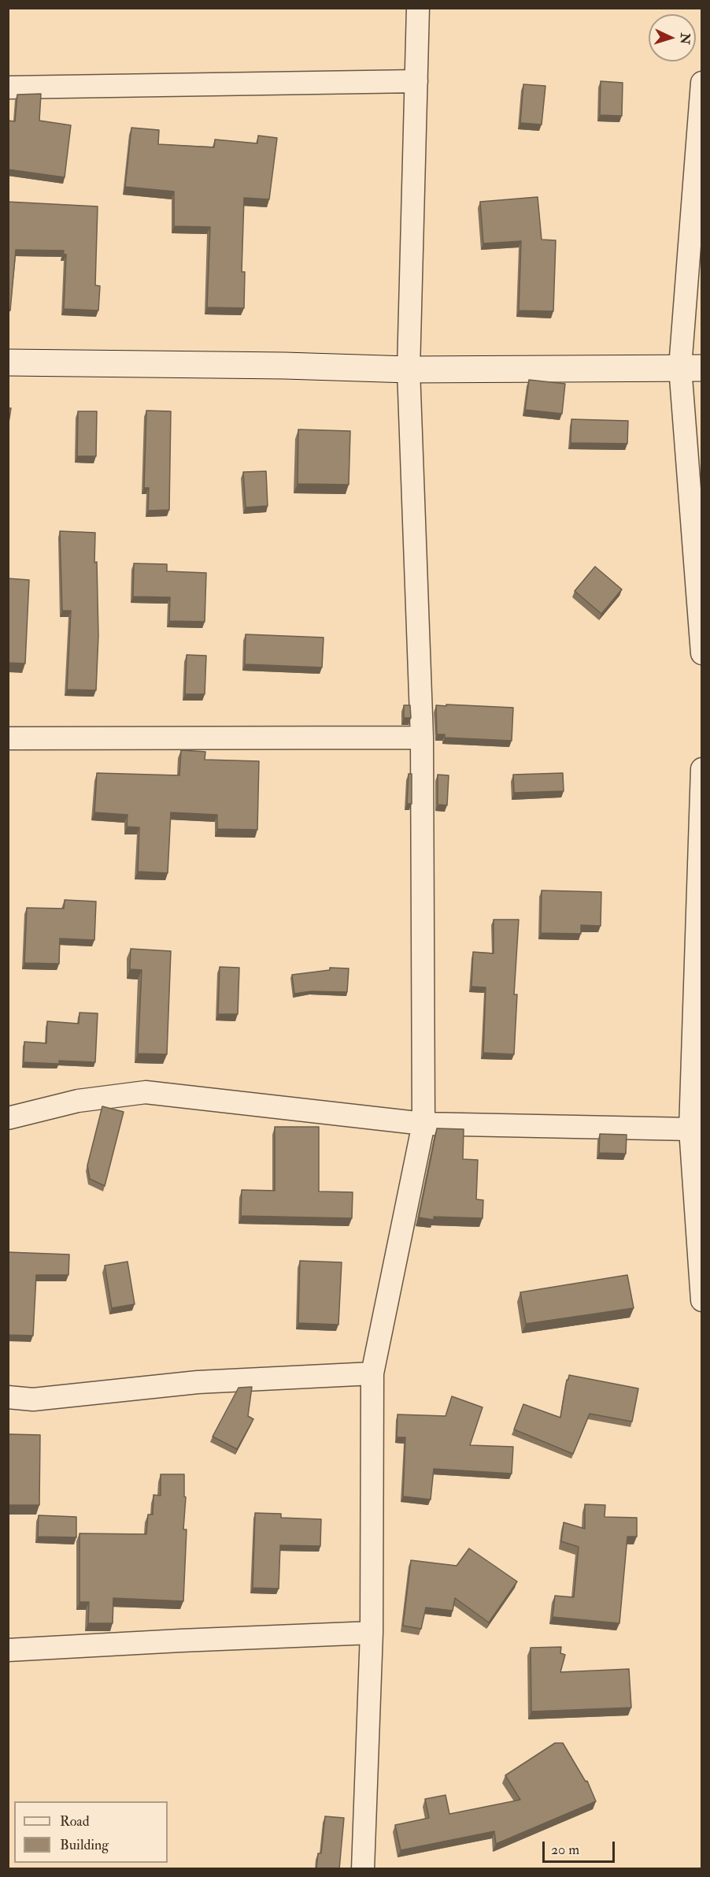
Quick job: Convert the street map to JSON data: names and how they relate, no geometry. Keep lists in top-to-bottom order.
{
  "legend": ["Road", "Building"],
  "scale_bar": "20 m",
  "north": "right"
}
